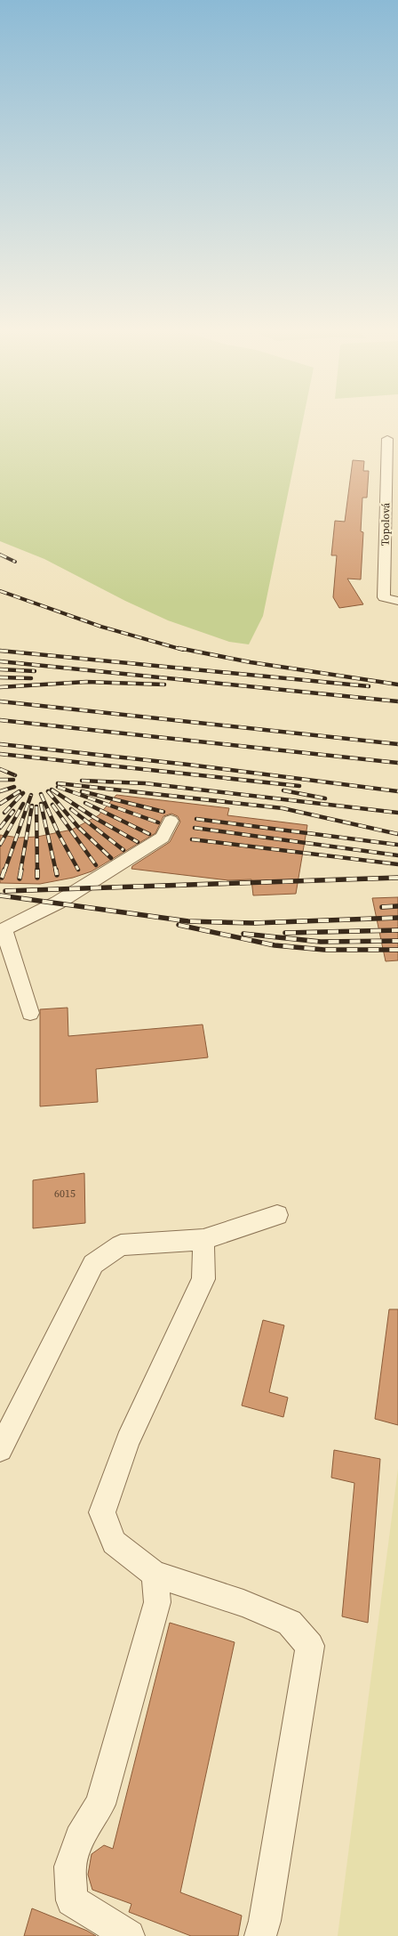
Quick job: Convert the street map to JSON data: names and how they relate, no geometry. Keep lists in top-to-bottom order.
{
  "streets": {
    "street": ["Topolová"]
  },
  "house_numbers": ["6015"]
}
